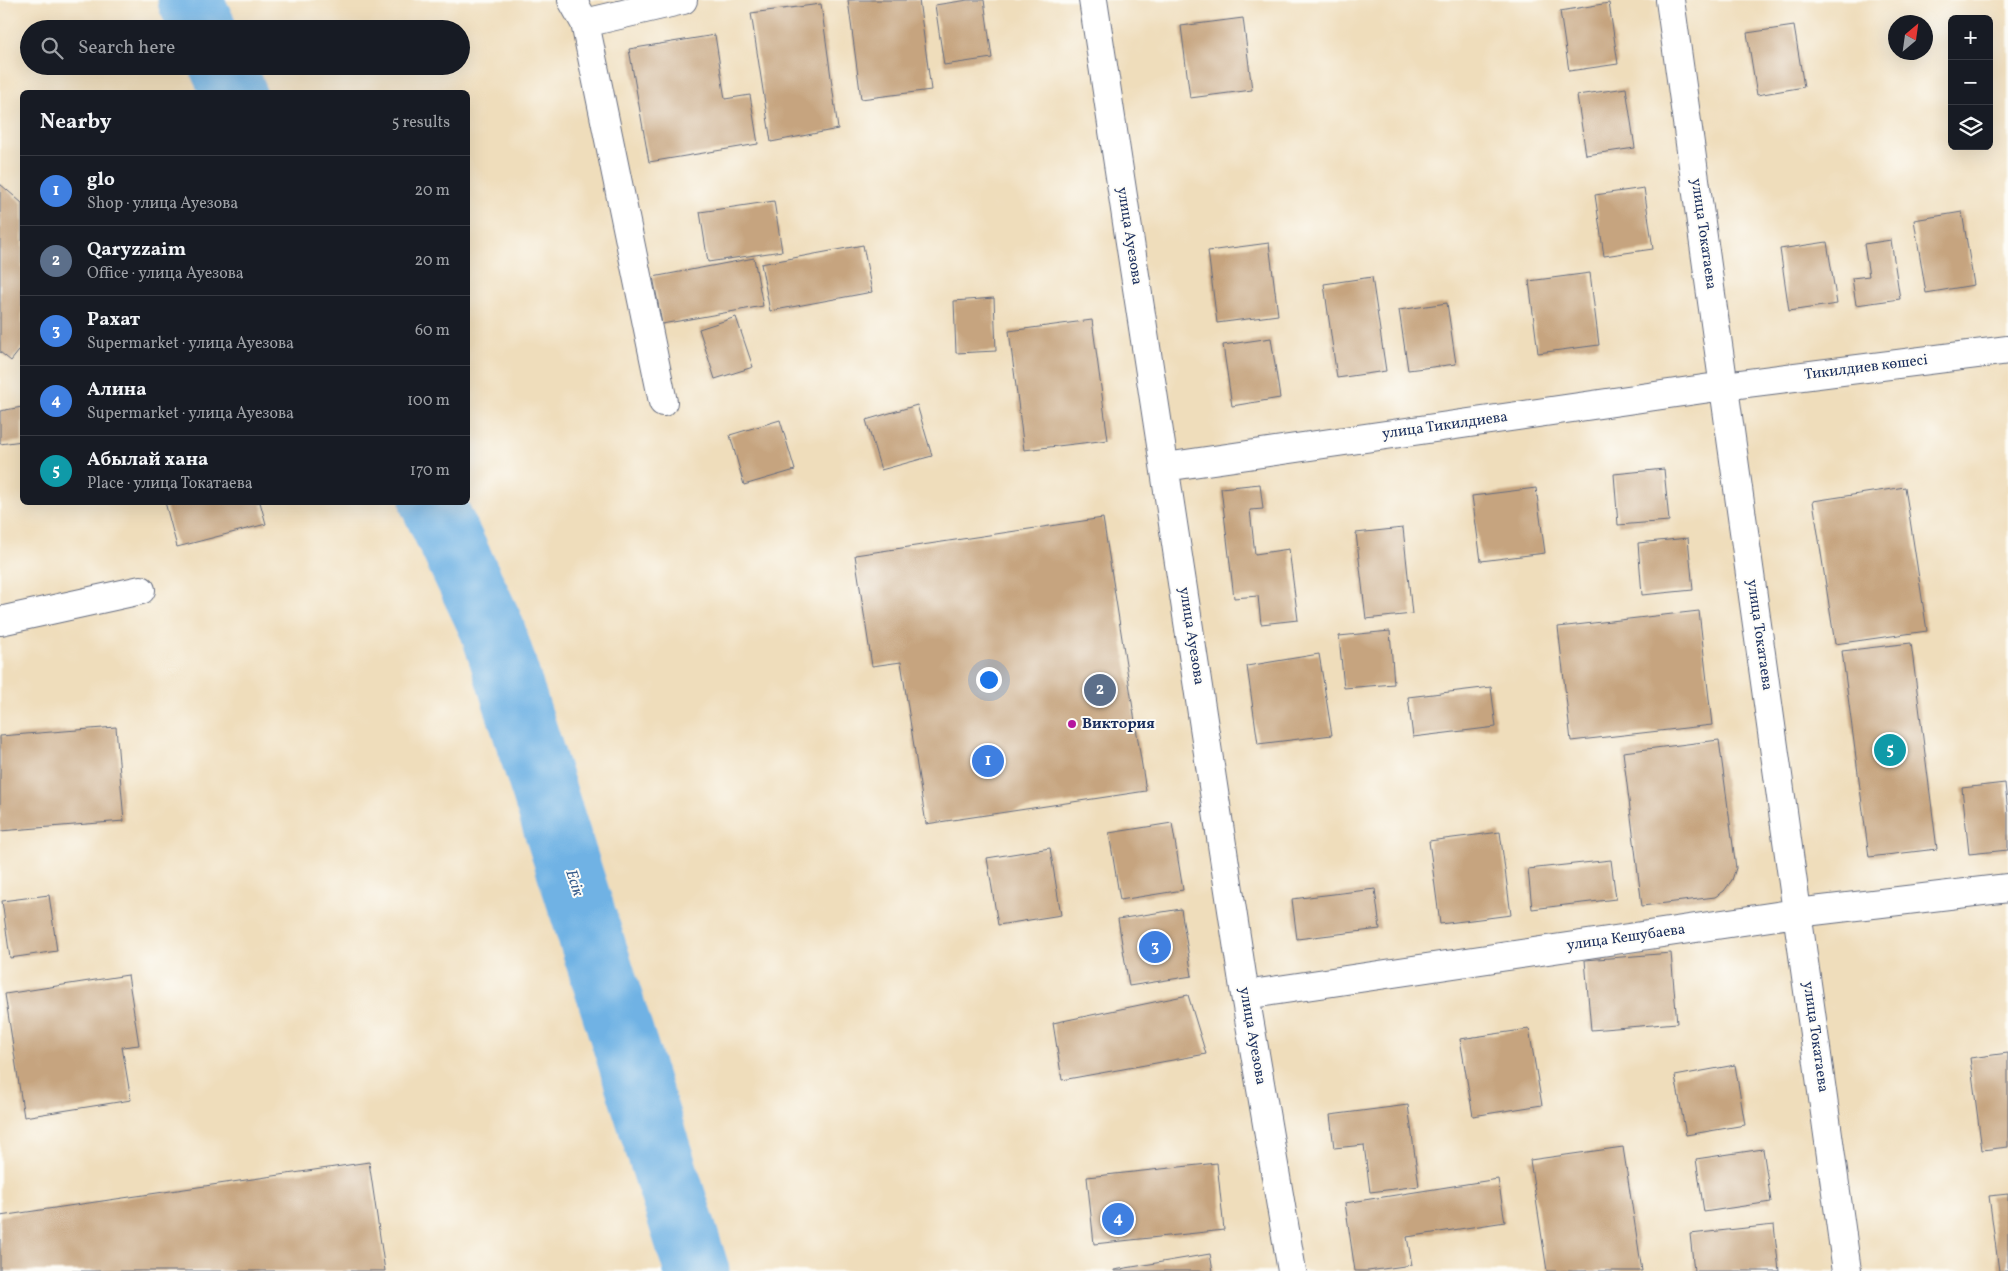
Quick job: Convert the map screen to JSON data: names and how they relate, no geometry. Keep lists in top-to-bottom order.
{
  "streets": {
    "street": [
      "улица Токатаева",
      "улица Ауезова",
      "Тикилдиев көшесі",
      "улица Тикилдиева",
      "улица Кешубаева"
    ]
  },
  "crossings": [
    ["улица Токатаева", "Тикилдиев көшесі"],
    ["улица Токатаева", "улица Тикилдиева"],
    ["улица Токатаева", "улица Кешубаева"],
    ["улица Ауезова", "улица Тикилдиева"],
    ["улица Ауезова", "улица Кешубаева"],
    ["Тикилдиев көшесі", "улица Тикилдиева"]
  ],
  "water": ["Есік"],
  "places": ["Виктория"],
  "north": "top right",
  "page": {
    "map_buttons": ["+", "−"],
    "search": "Search here",
    "heading": ["Nearby", "5 results"],
    "list": [
      {
        "mark": "1",
        "name": "glo",
        "note": "Shop · улица Ауезова",
        "value": "20 m"
      },
      {
        "mark": "2",
        "name": "Qaryzzaim",
        "note": "Office · улица Ауезова",
        "value": "20 m"
      },
      {
        "mark": "3",
        "name": "Рахат",
        "note": "Supermarket · улица Ауезова",
        "value": "60 m"
      },
      {
        "mark": "4",
        "name": "Алина",
        "note": "Supermarket · улица Ауезова",
        "value": "100 m"
      },
      {
        "mark": "5",
        "name": "Абылай хана",
        "note": "Place · улица Токатаева",
        "value": "170 m"
      }
    ],
    "pins": [
      "2",
      "5",
      "1",
      "3",
      "4"
    ]
  }
}
